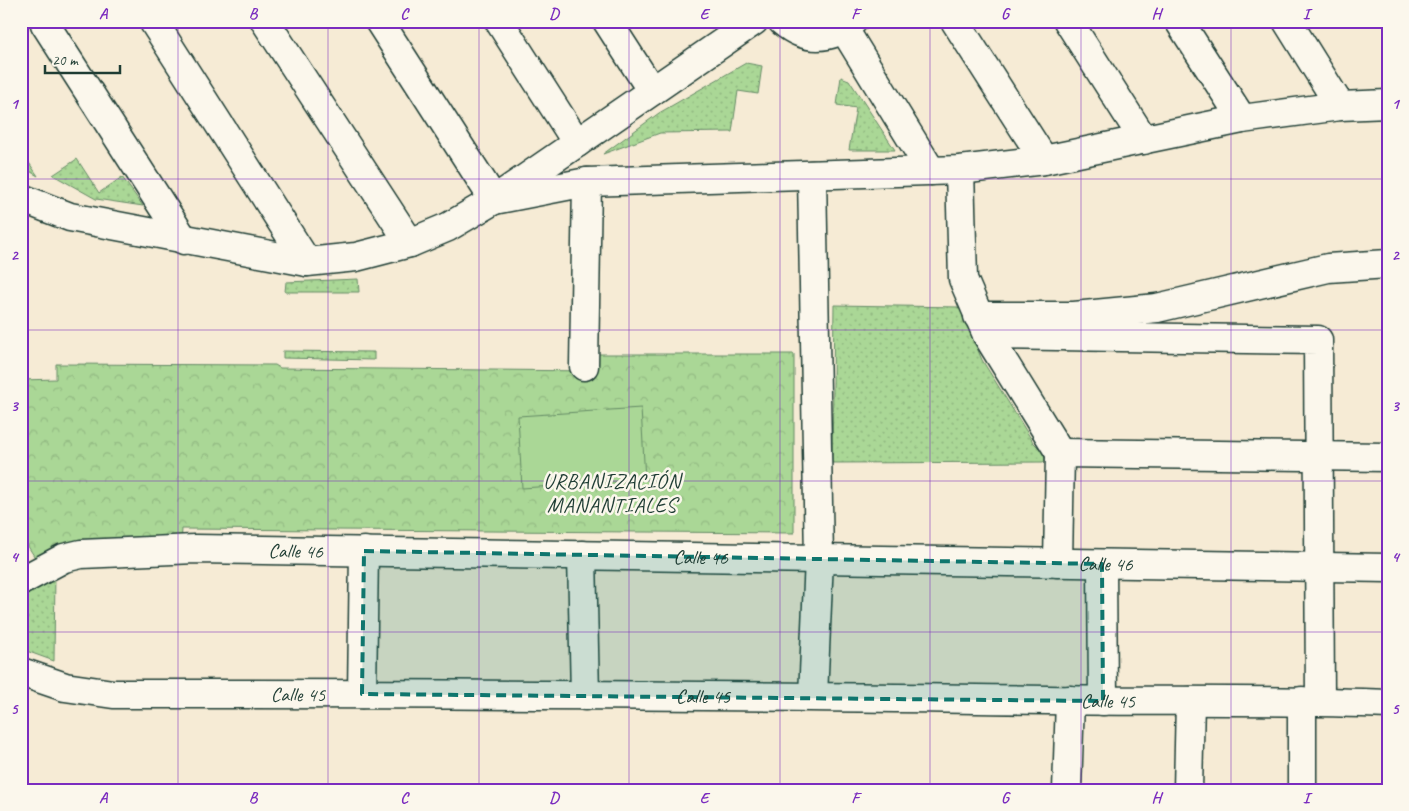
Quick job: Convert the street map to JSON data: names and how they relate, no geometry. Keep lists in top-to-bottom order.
{
  "streets": {
    "street": ["Calle 46", "Calle 45"]
  },
  "districts": ["URBANIZACIÓN MANANTIALES"],
  "scale_bar": "20 m",
  "grid": {
    "columns": [
      "A",
      "B",
      "C",
      "D",
      "E",
      "F",
      "G",
      "H",
      "I"
    ],
    "rows": [
      "1",
      "2",
      "3",
      "4",
      "5"
    ]
  }
}
